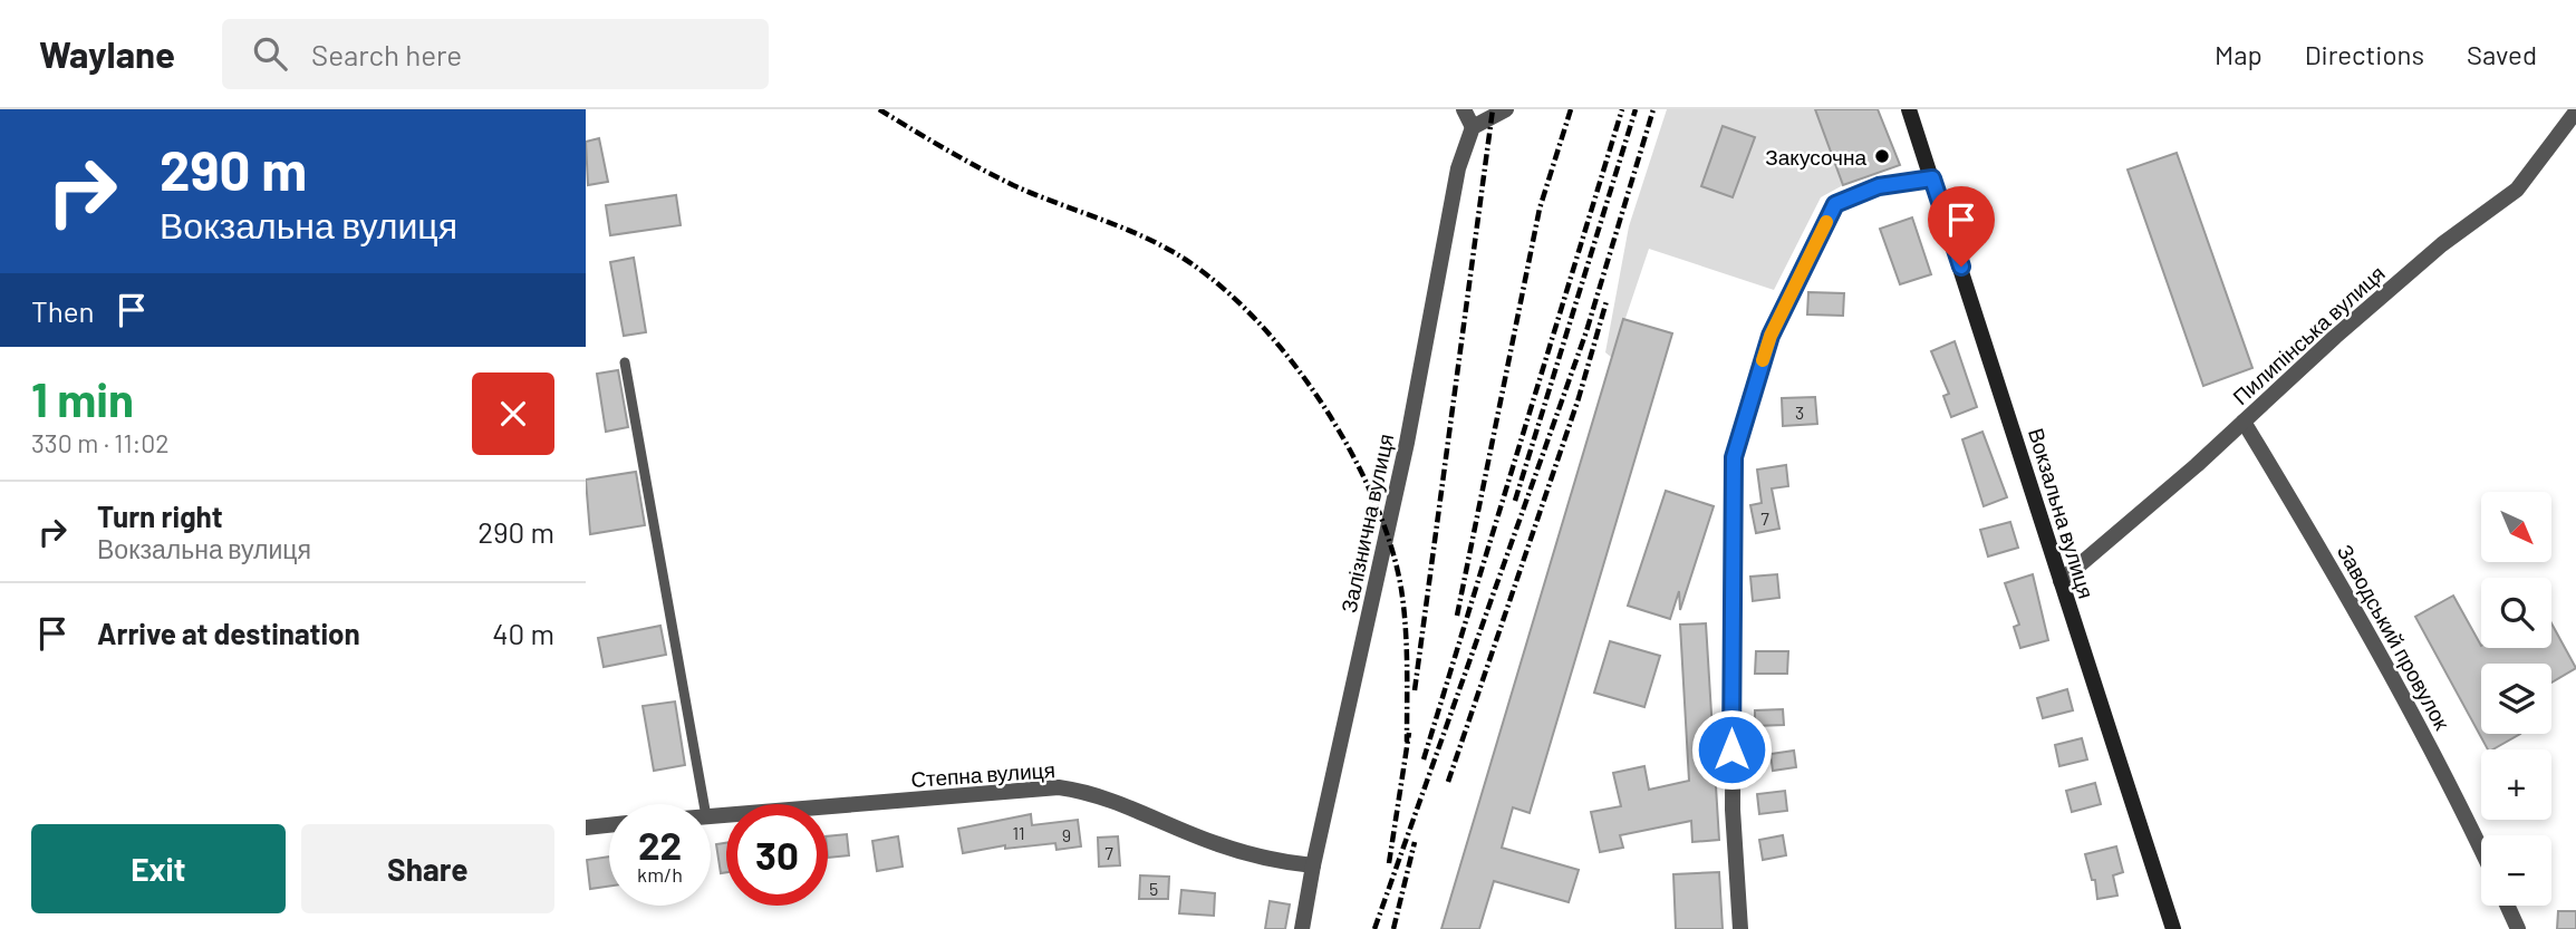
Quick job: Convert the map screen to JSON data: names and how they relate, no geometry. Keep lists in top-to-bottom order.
{
  "streets": {
    "main road": ["Вокзальна вулиця"],
    "street": [
      "Пилипінська вулиця",
      "Залізнична вулиця",
      "Заводський провулок",
      "Степна вулиця"
    ]
  },
  "crossings": [
    ["Пилипінська вулиця", "Вокзальна вулиця"],
    ["Пилипінська вулиця", "Заводський провулок"],
    ["Залізнична вулиця", "Степна вулиця"]
  ],
  "places": ["Закусочна"],
  "house_numbers": [
    "3",
    "7",
    "11",
    "9",
    "7",
    "5"
  ],
  "north": "bottom right",
  "page": {
    "header": "Waylane",
    "search": "Search here",
    "nav": ["Map", "Directions", "Saved"],
    "turn": ["290 m", "Вокзальна вулиця"],
    "then": "Then",
    "heading": ["1 min", "330 m · 11:02"],
    "list": [
      {
        "name": "Turn right",
        "note": "Вокзальна вулиця",
        "value": "290 m"
      },
      {
        "name": "Arrive at destination",
        "value": "40 m"
      }
    ],
    "map_buttons": ["+", "−"],
    "speed": "22 km/h",
    "limit": "30",
    "buttons": ["Exit", "Share"]
  }
}
